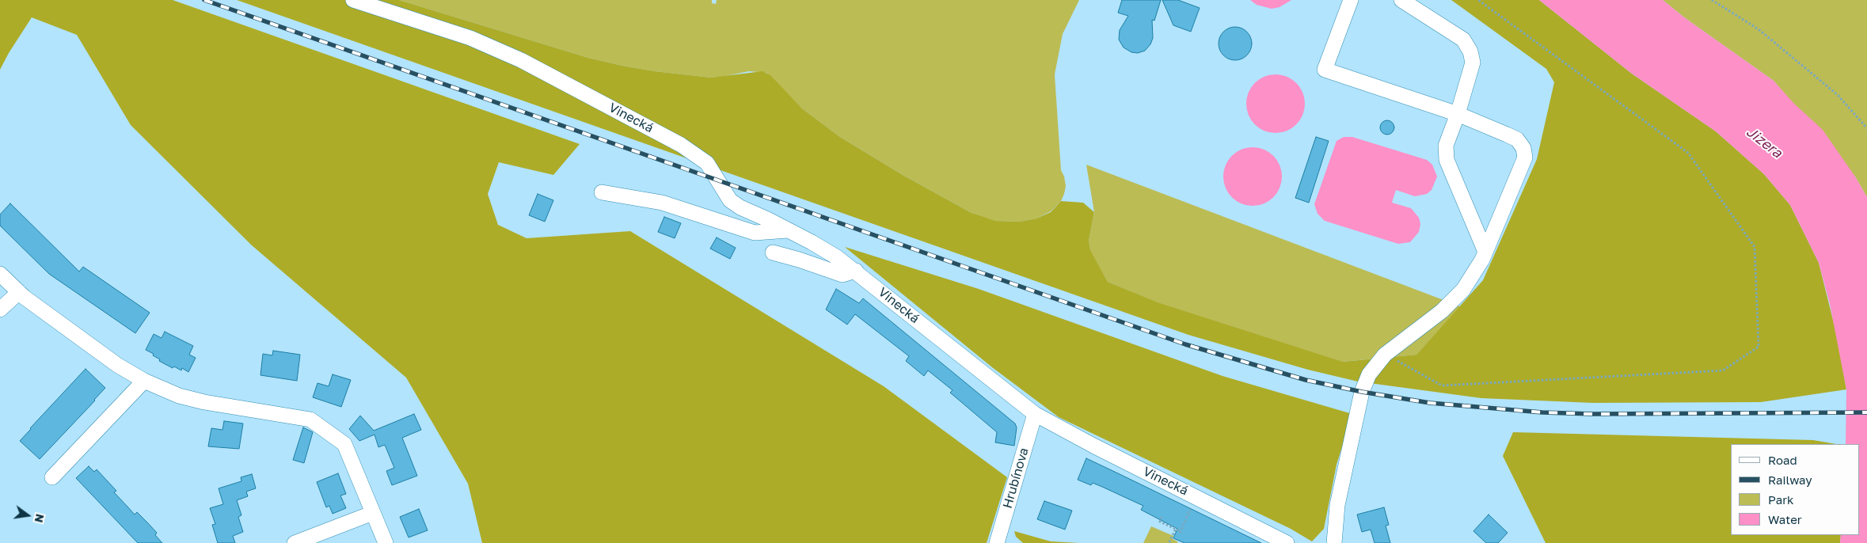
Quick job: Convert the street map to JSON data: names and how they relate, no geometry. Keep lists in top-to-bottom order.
{
  "streets": {
    "street": ["Vinecká", "Hrubínova"]
  },
  "crossings": [
    ["Vinecká", "Hrubínova"]
  ],
  "water": ["Jizera"],
  "legend": [
    "Road",
    "Railway",
    "Park",
    "Water"
  ],
  "north": "right"
}
